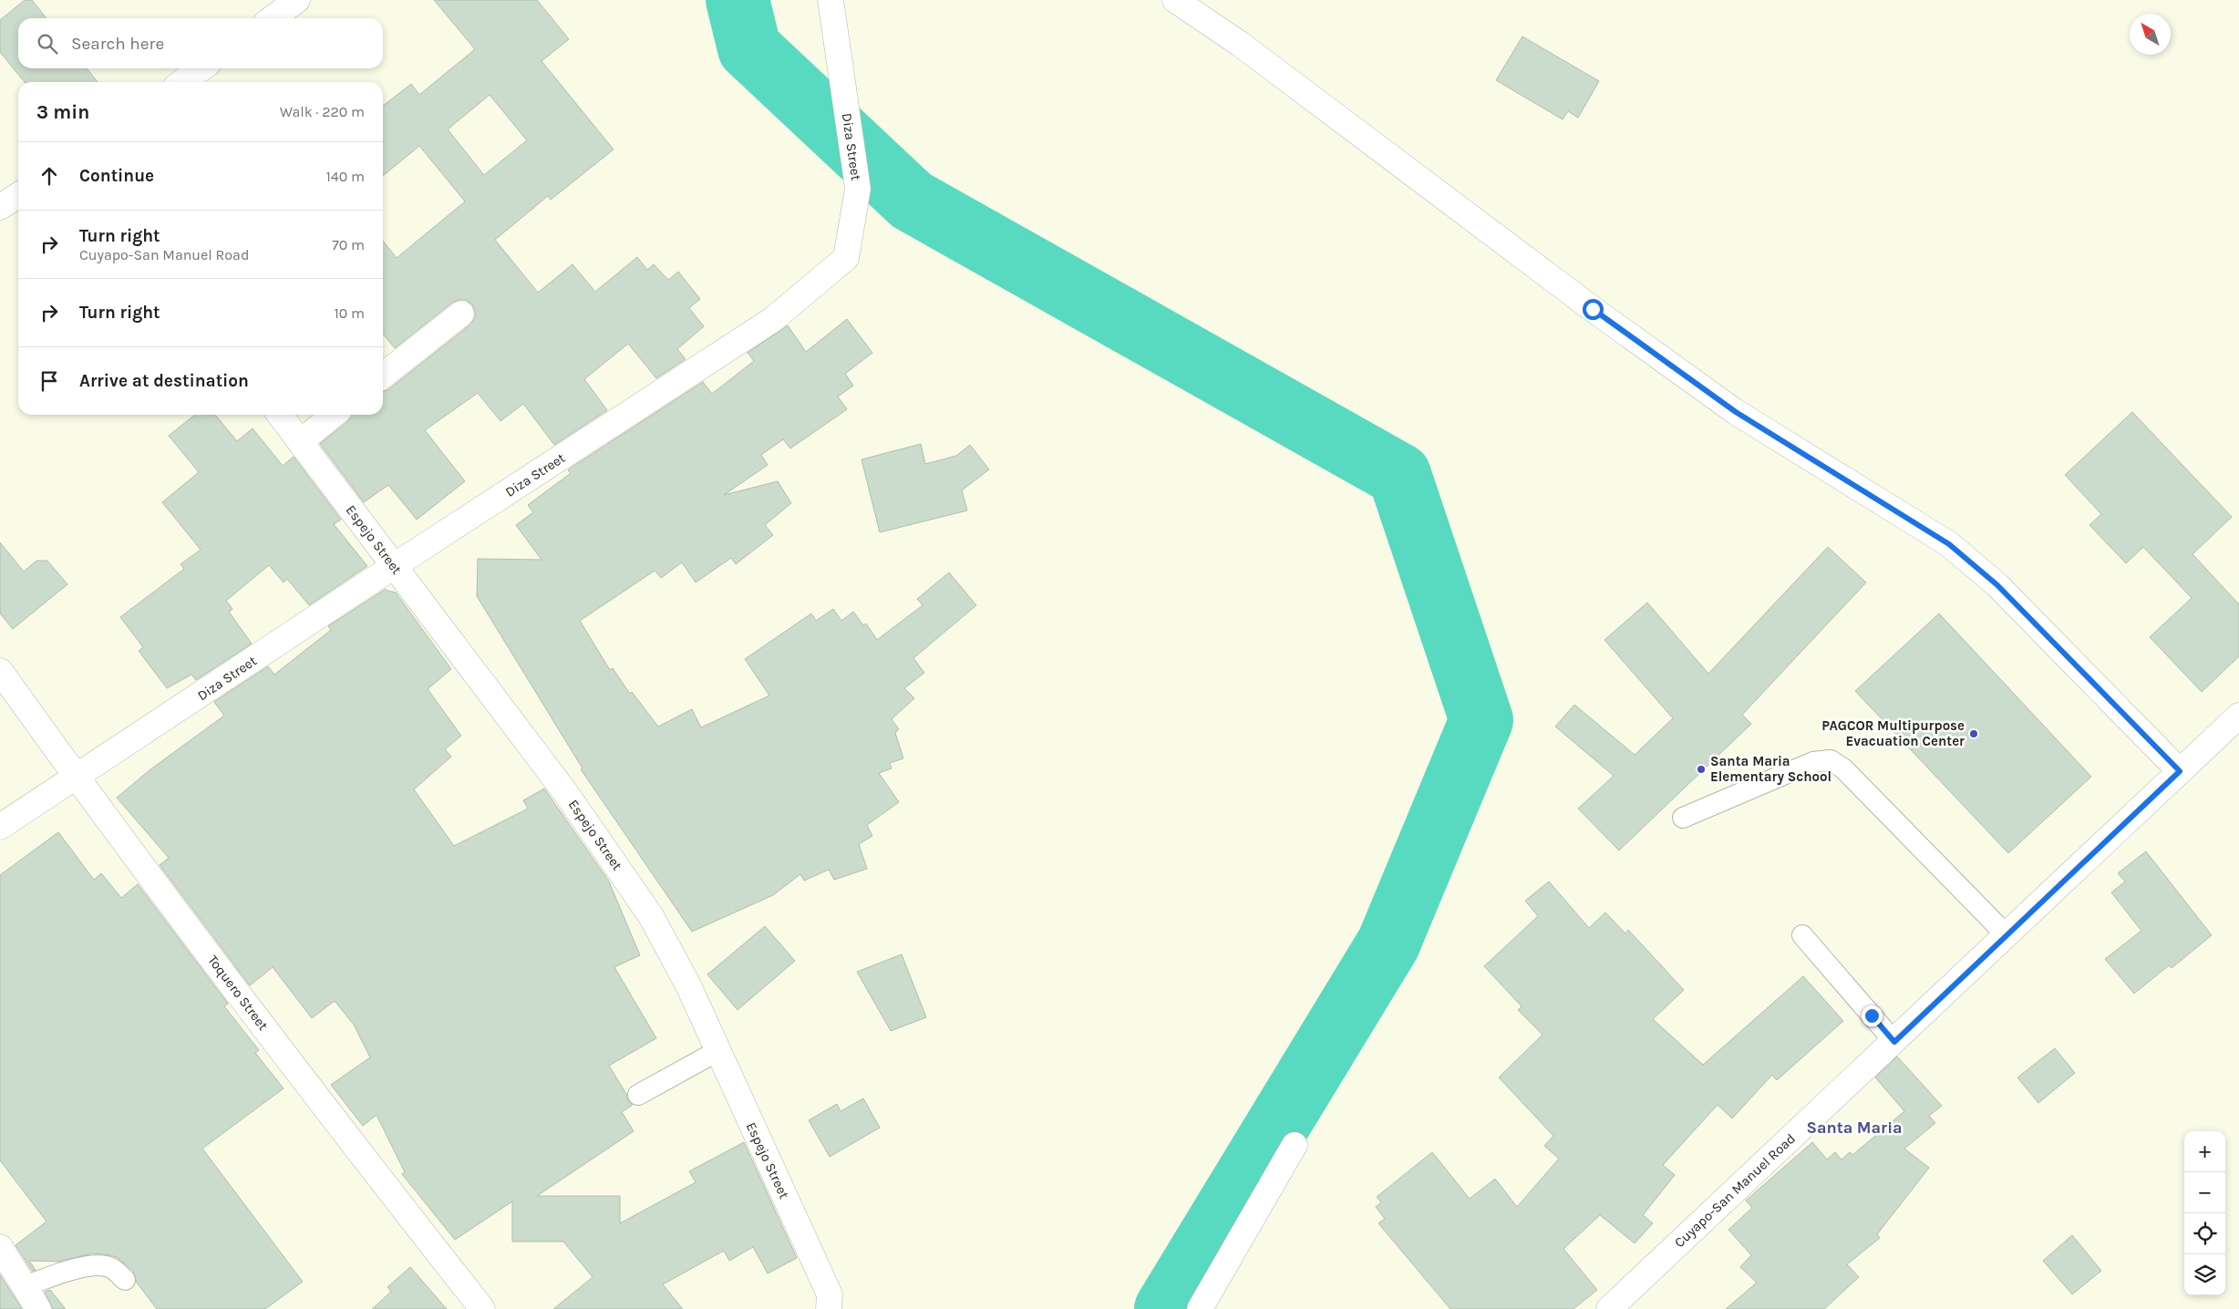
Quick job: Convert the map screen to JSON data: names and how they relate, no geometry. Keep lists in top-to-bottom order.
{
  "streets": {
    "street": [
      "Diza Street",
      "Espejo Street",
      "Toquero Street",
      "Cuyapo-San Manuel Road"
    ]
  },
  "crossings": [
    ["Diza Street", "Espejo Street"],
    ["Diza Street", "Toquero Street"]
  ],
  "districts": ["Santa Maria"],
  "places": ["PAGCOR Multipurpose Evacuation Center", "Santa Maria Elementary School"],
  "north": "top left",
  "page": {
    "search": "Search here",
    "heading": ["3 min", "Walk · 220 m"],
    "list": [
      ["Continue", "140 m"],
      ["Turn right", "Cuyapo-San Manuel Road", "70 m"],
      ["Turn right", "10 m"],
      "Arrive at destination"
    ],
    "map_buttons": ["+", "−"]
  }
}
